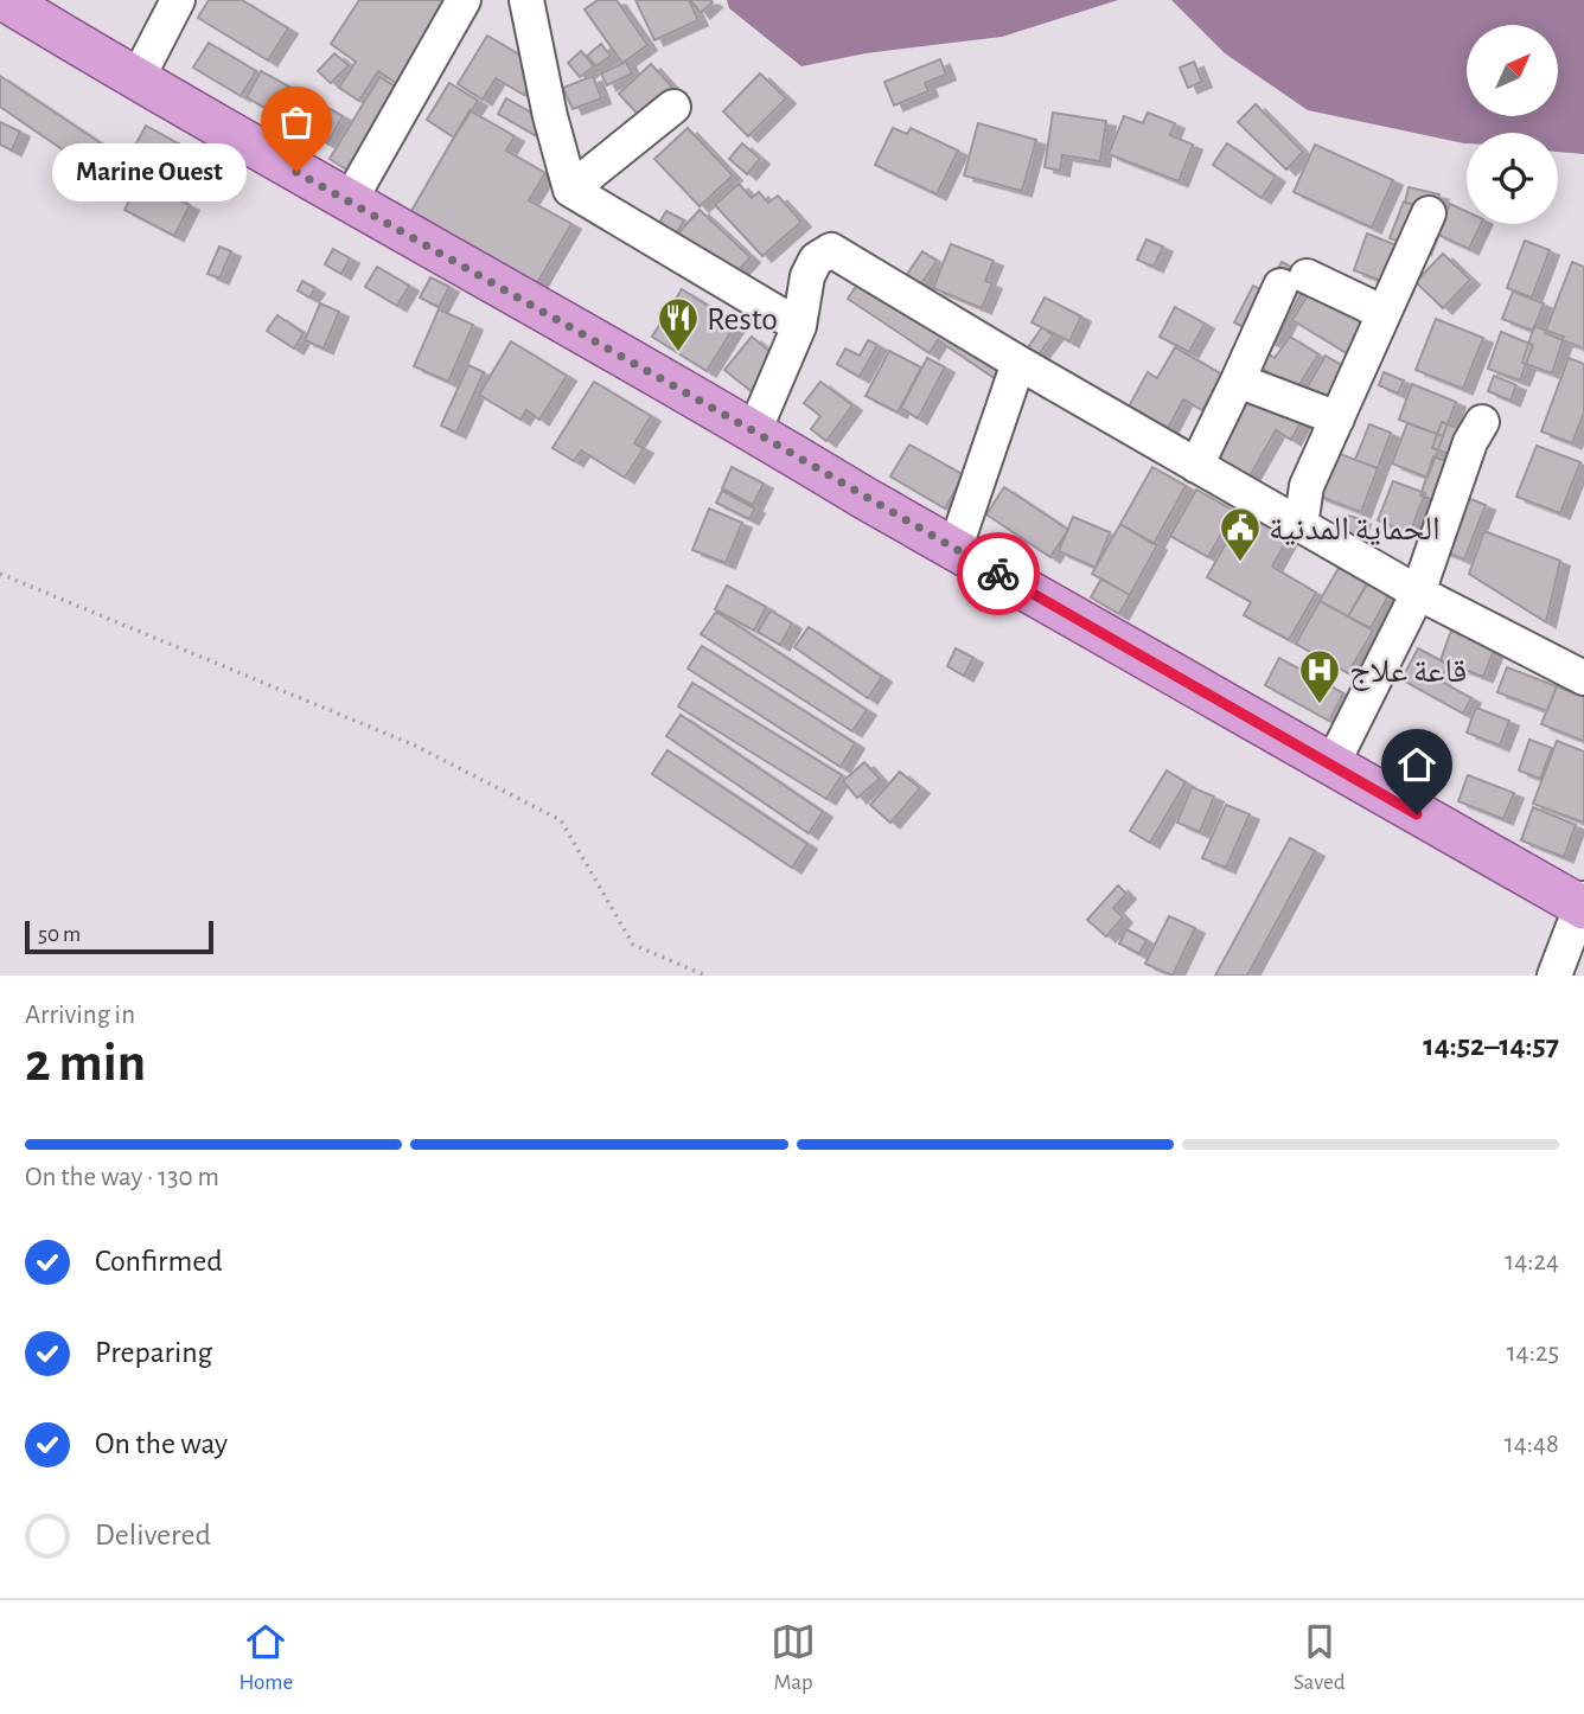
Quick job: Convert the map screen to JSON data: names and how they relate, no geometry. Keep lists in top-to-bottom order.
{
  "places": {
    "other": ["Marine Ouest"],
    "restaurant": ["Resto"],
    "public building": ["الحماية المدنية"],
    "hospital": ["قاعة علاج"]
  },
  "scale_bar": "50 m",
  "north": "top right",
  "page": {
    "bubble": "Marine Ouest",
    "scale": "50 m",
    "heading": ["2 min", "Arriving in", "14:52–14:57"],
    "bar": "On the way · 130 m",
    "list": [
      ["Confirmed", "14:24"],
      ["Preparing", "14:25"],
      ["On the way", "14:48"],
      "Delivered"
    ],
    "tabs": ["Home", "Map", "Saved"]
  }
}
